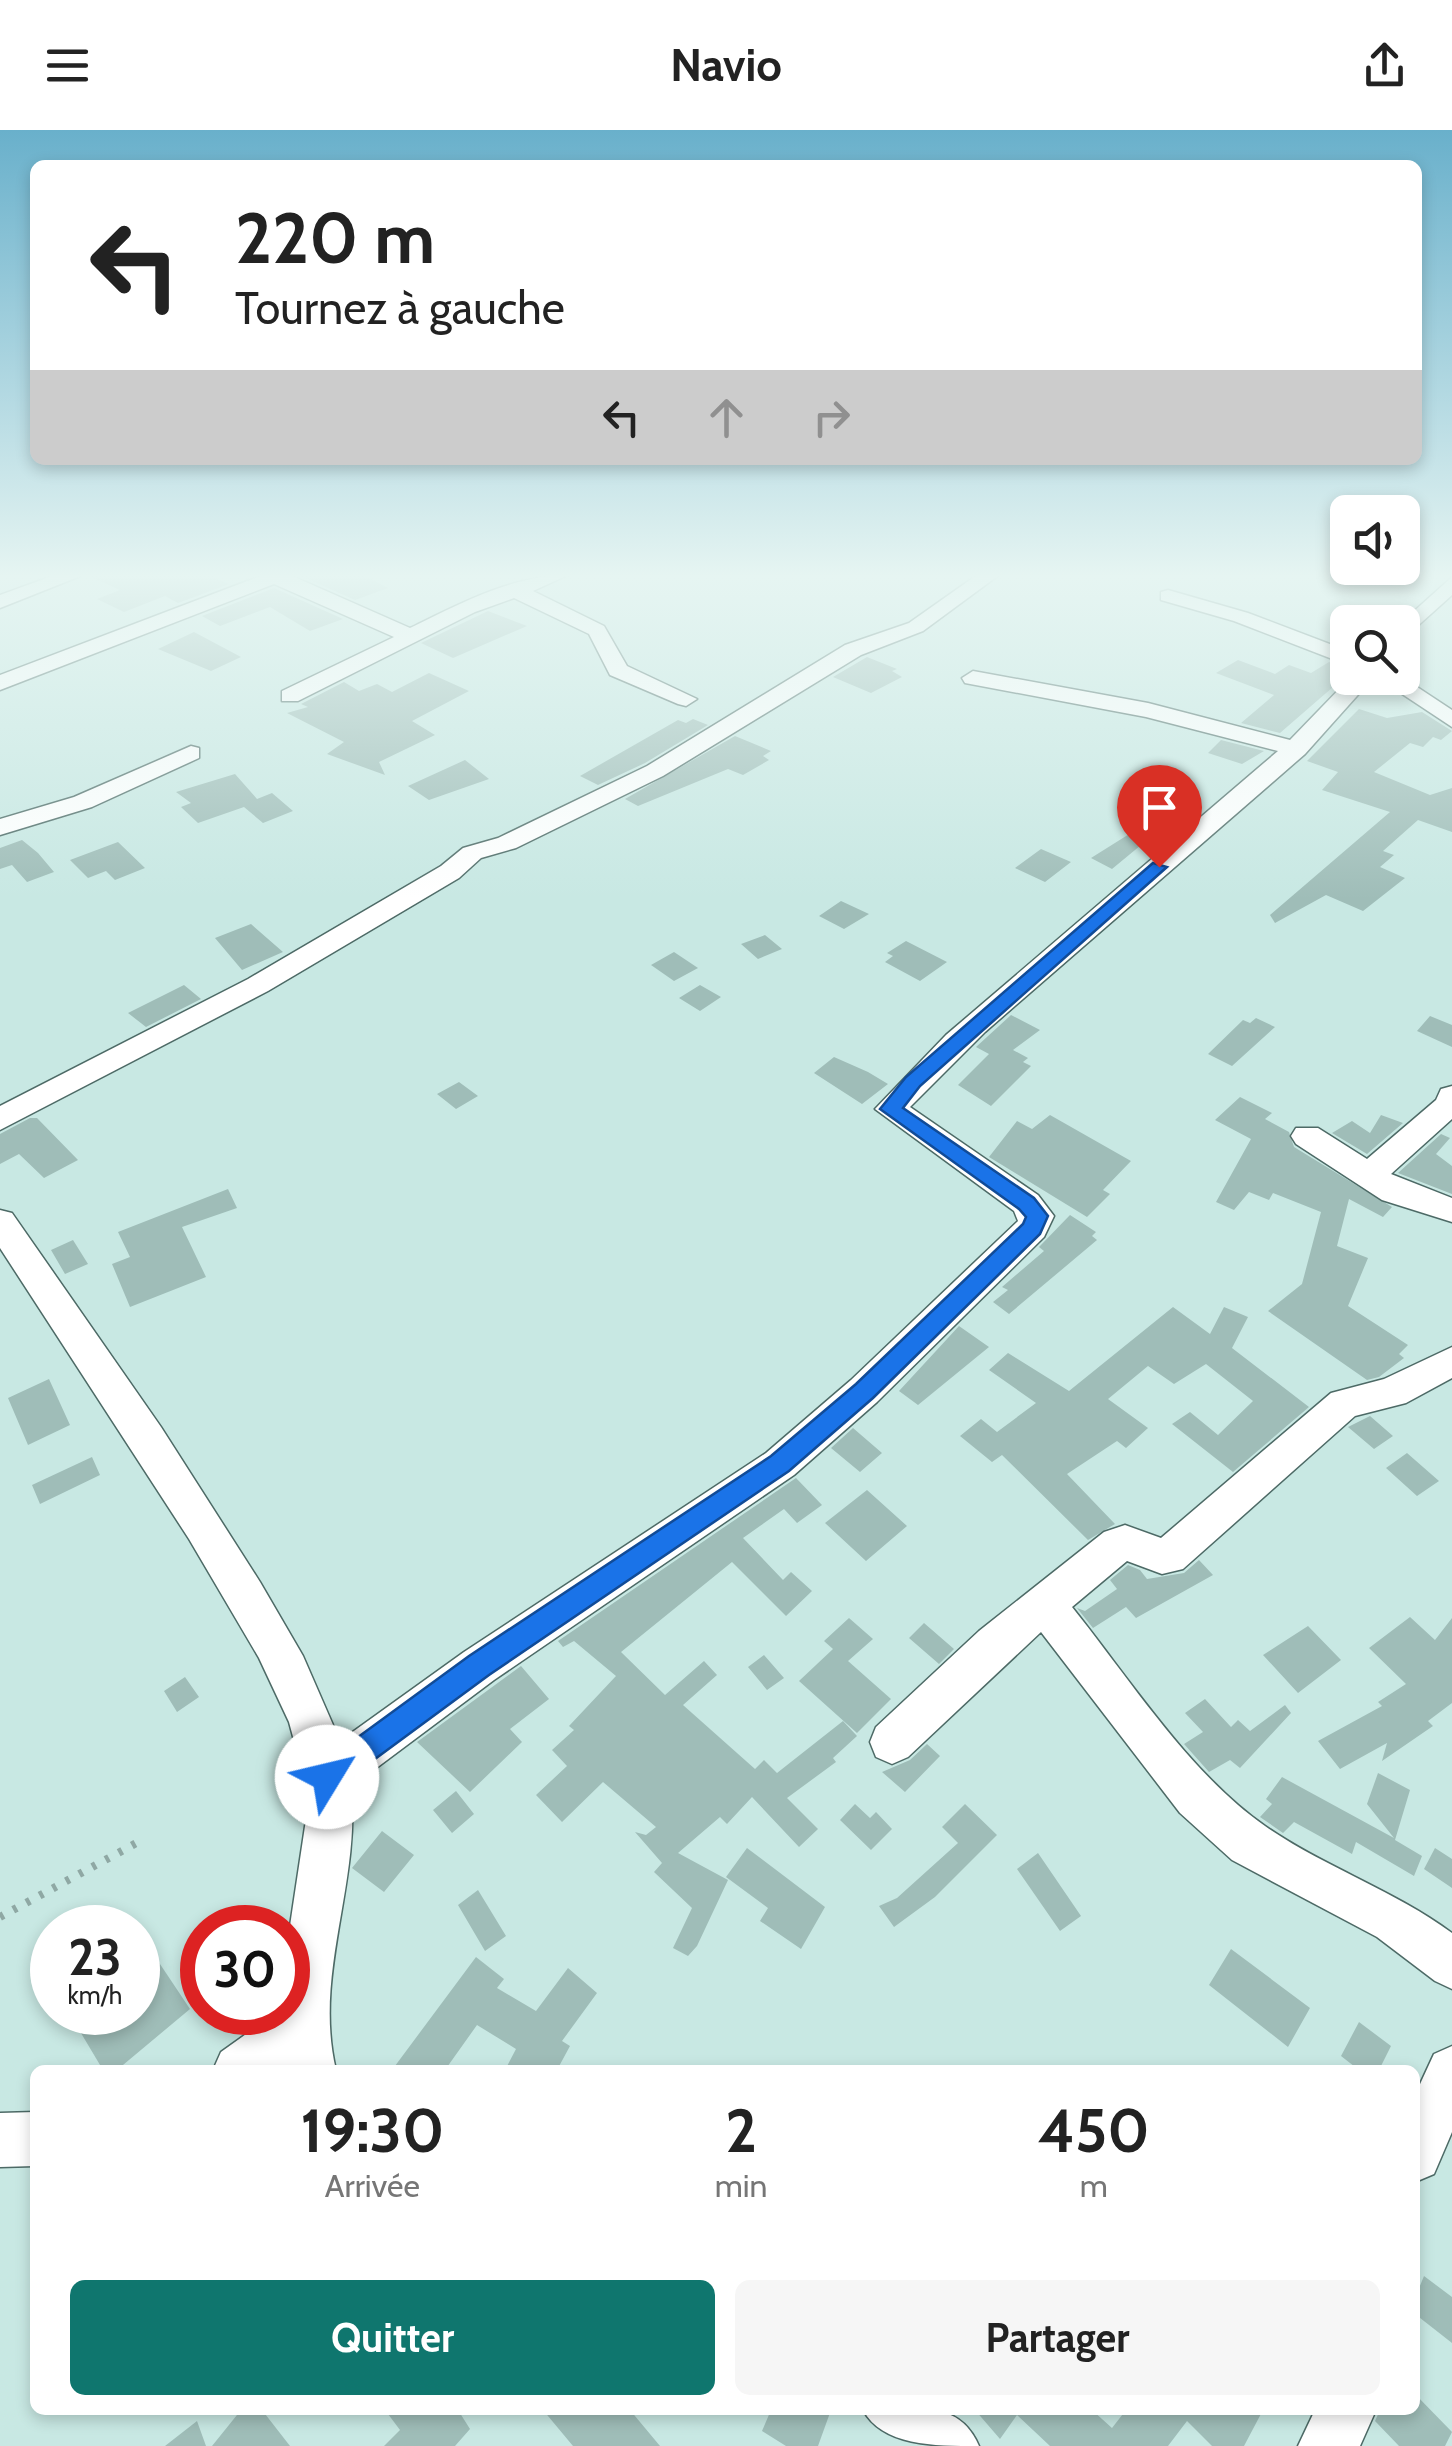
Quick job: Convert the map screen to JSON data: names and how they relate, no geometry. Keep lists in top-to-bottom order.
{
  "page": {
    "header": "Navio",
    "turn": ["220 m", "Tournez à gauche"],
    "speed": "23 km/h",
    "limit": "30",
    "eta": [
      "19:30",
      "Arrivée",
      "2",
      "min",
      "450",
      "m"
    ],
    "buttons": ["Quitter", "Partager"]
  }
}
